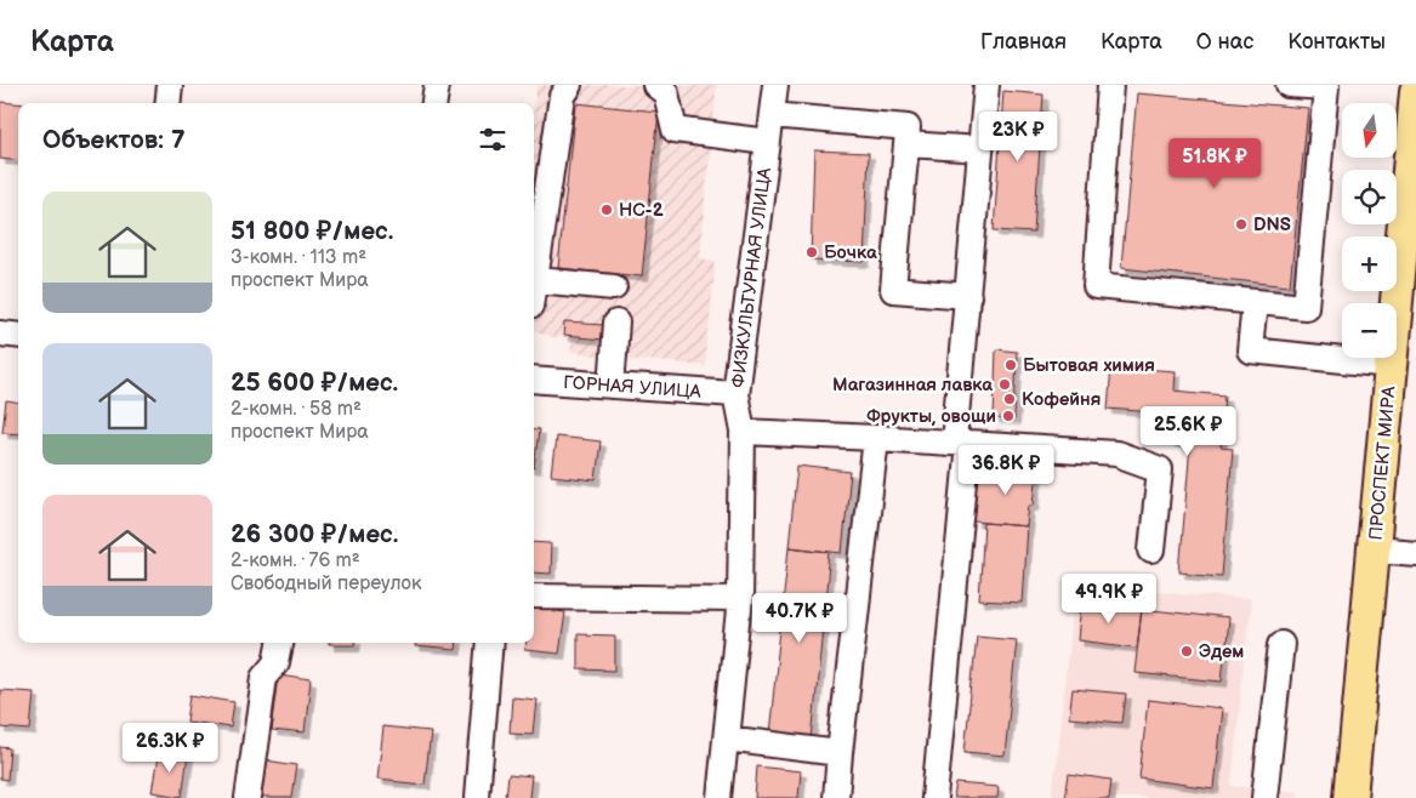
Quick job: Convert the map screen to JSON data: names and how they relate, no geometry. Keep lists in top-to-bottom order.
{
  "streets": {
    "main road": ["ПРОСПЕКТ МИРА"],
    "street": ["ФИЗКУЛЬТУРНАЯ УЛИЦА", "ГОРНАЯ УЛИЦА"]
  },
  "crossings": [
    ["ФИЗКУЛЬТУРНАЯ УЛИЦА", "ГОРНАЯ УЛИЦА"]
  ],
  "places": [
    "НС-2",
    "DNS",
    "Бочка",
    "Бытовая химия",
    "Магазинная лавка",
    "Кофейня",
    "Фрукты, овощи",
    "Эдем"
  ],
  "north": "bottom",
  "page": {
    "header": "Карта",
    "nav": [
      "Главная",
      "Карта",
      "О нас",
      "Контакты"
    ],
    "map_buttons": ["+", "−"],
    "heading": "Объектов: 7",
    "price": [
      "23K ₽",
      "51.8K ₽",
      "25.6K ₽",
      "36.8K ₽",
      "49.9K ₽",
      "40.7K ₽",
      "26.3K ₽"
    ],
    "list": [
      {
        "name": "51 800 ₽/мес.",
        "note": "3-комн. · 113 m² · проспект Мира"
      },
      {
        "name": "25 600 ₽/мес.",
        "note": "2-комн. · 58 m² · проспект Мира"
      },
      {
        "name": "26 300 ₽/мес.",
        "note": "2-комн. · 76 m² · Свободный переулок"
      }
    ]
  }
}
